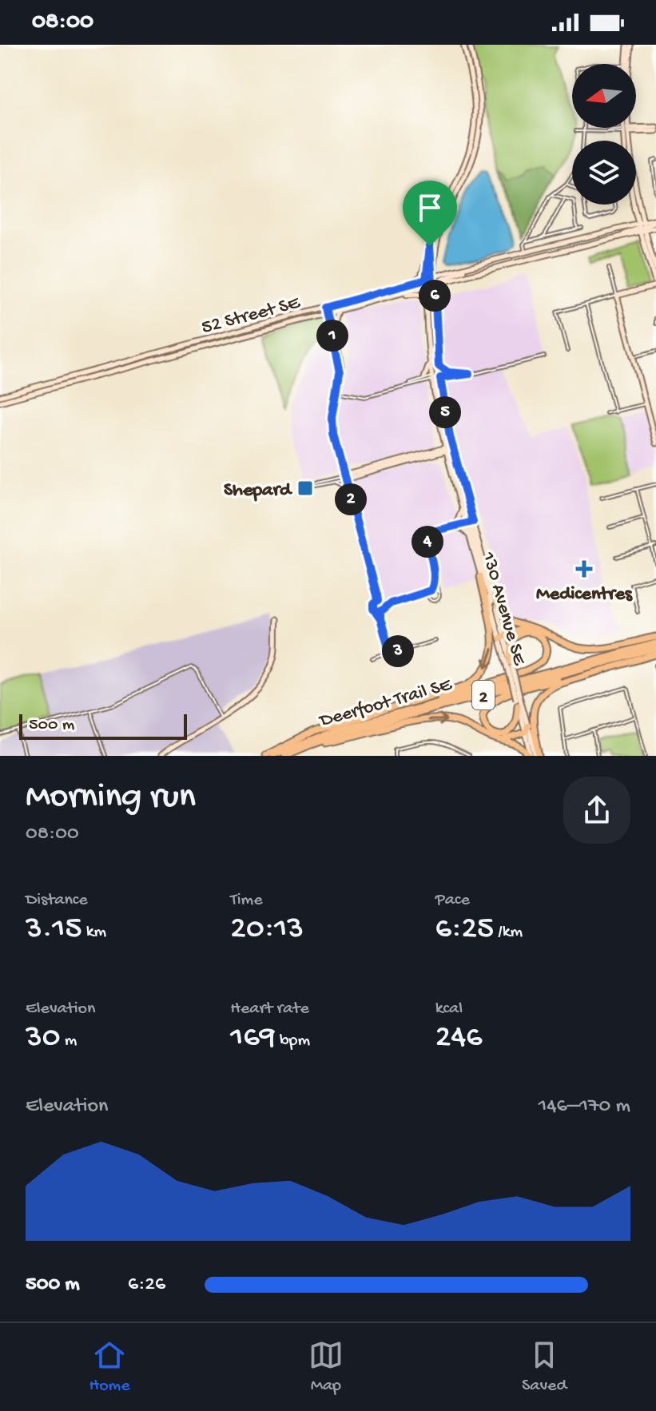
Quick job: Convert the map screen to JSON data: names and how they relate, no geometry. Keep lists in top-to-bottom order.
{
  "streets": {
    "highway": ["2", "Deerfoot Trail SE"],
    "main road": ["52 Street SE", "130 Avenue SE"]
  },
  "crossings": [
    ["52 Street SE", "130 Avenue SE"]
  ],
  "places": {
    "transit": ["Shepard"],
    "health": ["Medicentres"]
  },
  "scale_bar": "500 m",
  "north": "left",
  "page": {
    "status": "08:00",
    "pins": [
      "6",
      "1",
      "5",
      "2",
      "4",
      "3"
    ],
    "scale": "500 m",
    "heading": ["Morning run", "08:00"],
    "stats": [
      ["Distance", "3.15 km"],
      ["Time", "20:13"],
      ["Pace", "6:25 /km"],
      ["Elevation", "30 m"],
      ["Heart rate", "169 bpm"],
      ["kcal", "246"]
    ],
    "chart": ["Elevation", "146–170 m"],
    "list": [
      {
        "name": "500 m",
        "note": "6:26"
      }
    ],
    "tabs": ["Home", "Map", "Saved"]
  }
}
